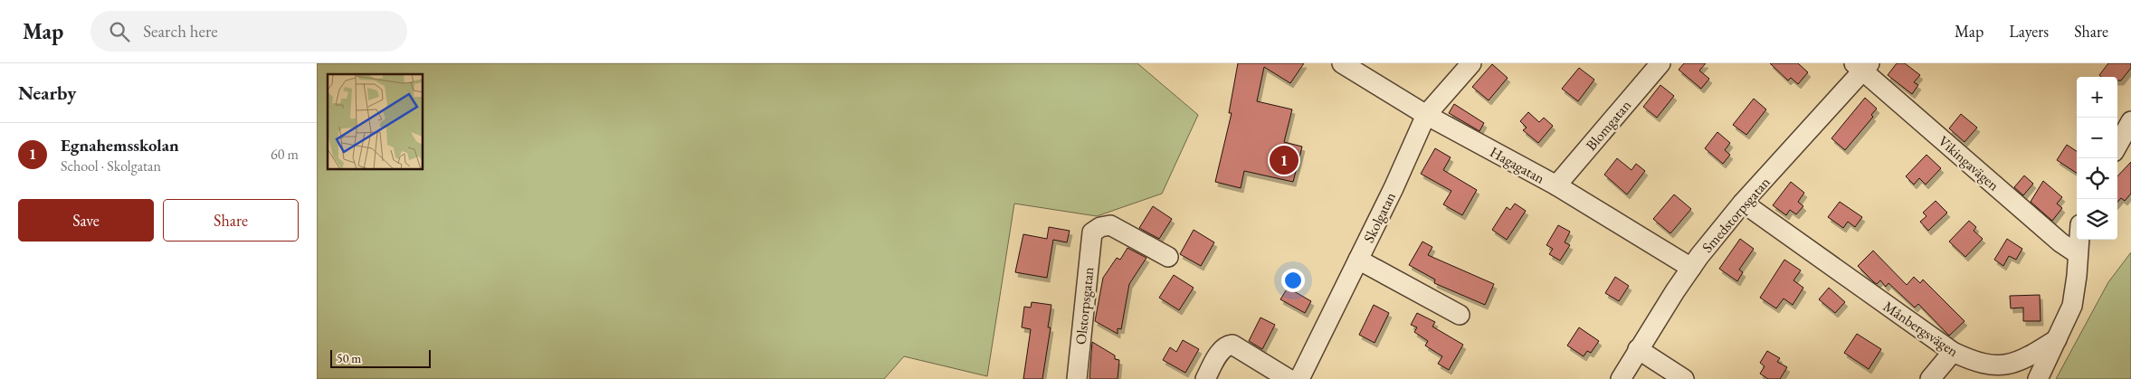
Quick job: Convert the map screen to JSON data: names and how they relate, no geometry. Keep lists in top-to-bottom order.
{
  "streets": {
    "street": [
      "Blomgatan",
      "Vikingavägen",
      "Hagagatan",
      "Smedstorpsgatan",
      "Skolgatan",
      "Olstorpsgatan",
      "Månbergsvägen"
    ]
  },
  "crossings": [
    ["Blomgatan", "Hagagatan"],
    ["Vikingavägen", "Smedstorpsgatan"],
    ["Hagagatan", "Smedstorpsgatan"],
    ["Hagagatan", "Skolgatan"],
    ["Smedstorpsgatan", "Månbergsvägen"]
  ],
  "scale_bar": "50 m",
  "page": {
    "header": "Map",
    "search": "Search here",
    "nav": ["Map", "Layers", "Share"],
    "heading": "Nearby",
    "map_buttons": ["+", "−"],
    "list": [
      {
        "mark": "1",
        "name": "Egnahemsskolan",
        "note": "School · Skolgatan",
        "value": "60 m"
      }
    ],
    "pins": "1",
    "buttons": ["Save", "Share"],
    "scale": "50 m"
  }
}
